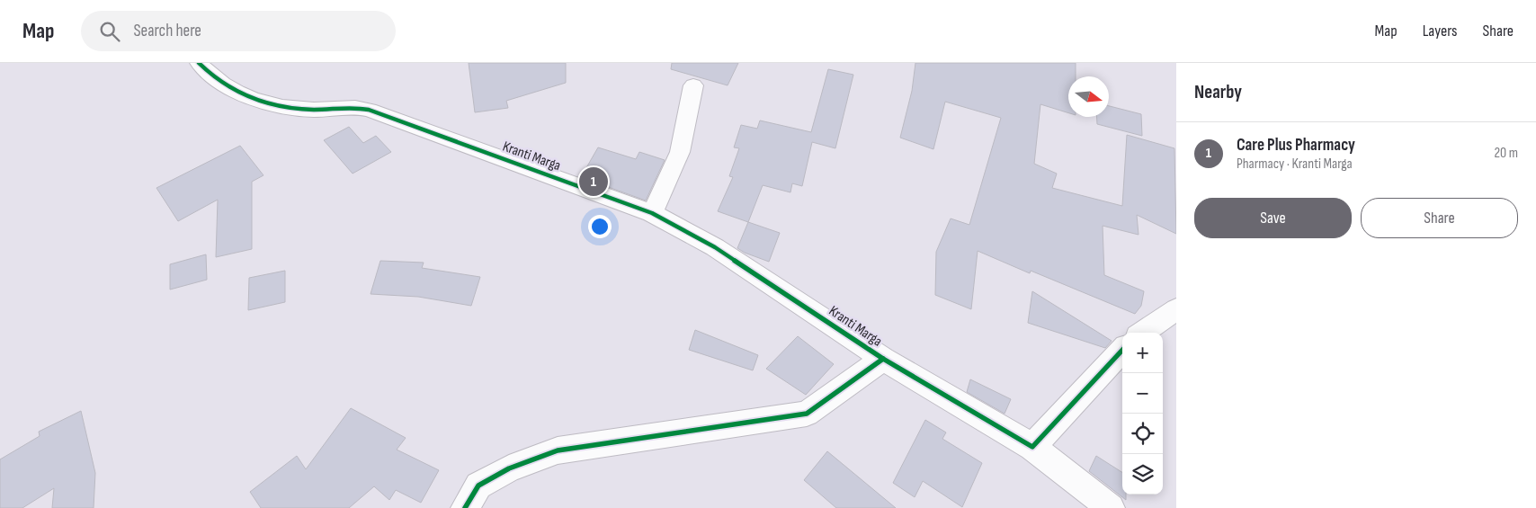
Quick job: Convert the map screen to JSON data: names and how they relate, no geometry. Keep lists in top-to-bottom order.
{
  "streets": {
    "street": ["Kranti Marga"]
  },
  "north": "right",
  "page": {
    "header": "Map",
    "search": "Search here",
    "nav": ["Map", "Layers", "Share"],
    "heading": "Nearby",
    "list": [
      {
        "mark": "1",
        "name": "Care Plus Pharmacy",
        "note": "Pharmacy · Kranti Marga",
        "value": "20 m"
      }
    ],
    "pins": "1",
    "buttons": ["Save", "Share"],
    "map_buttons": ["+", "−"]
  }
}
